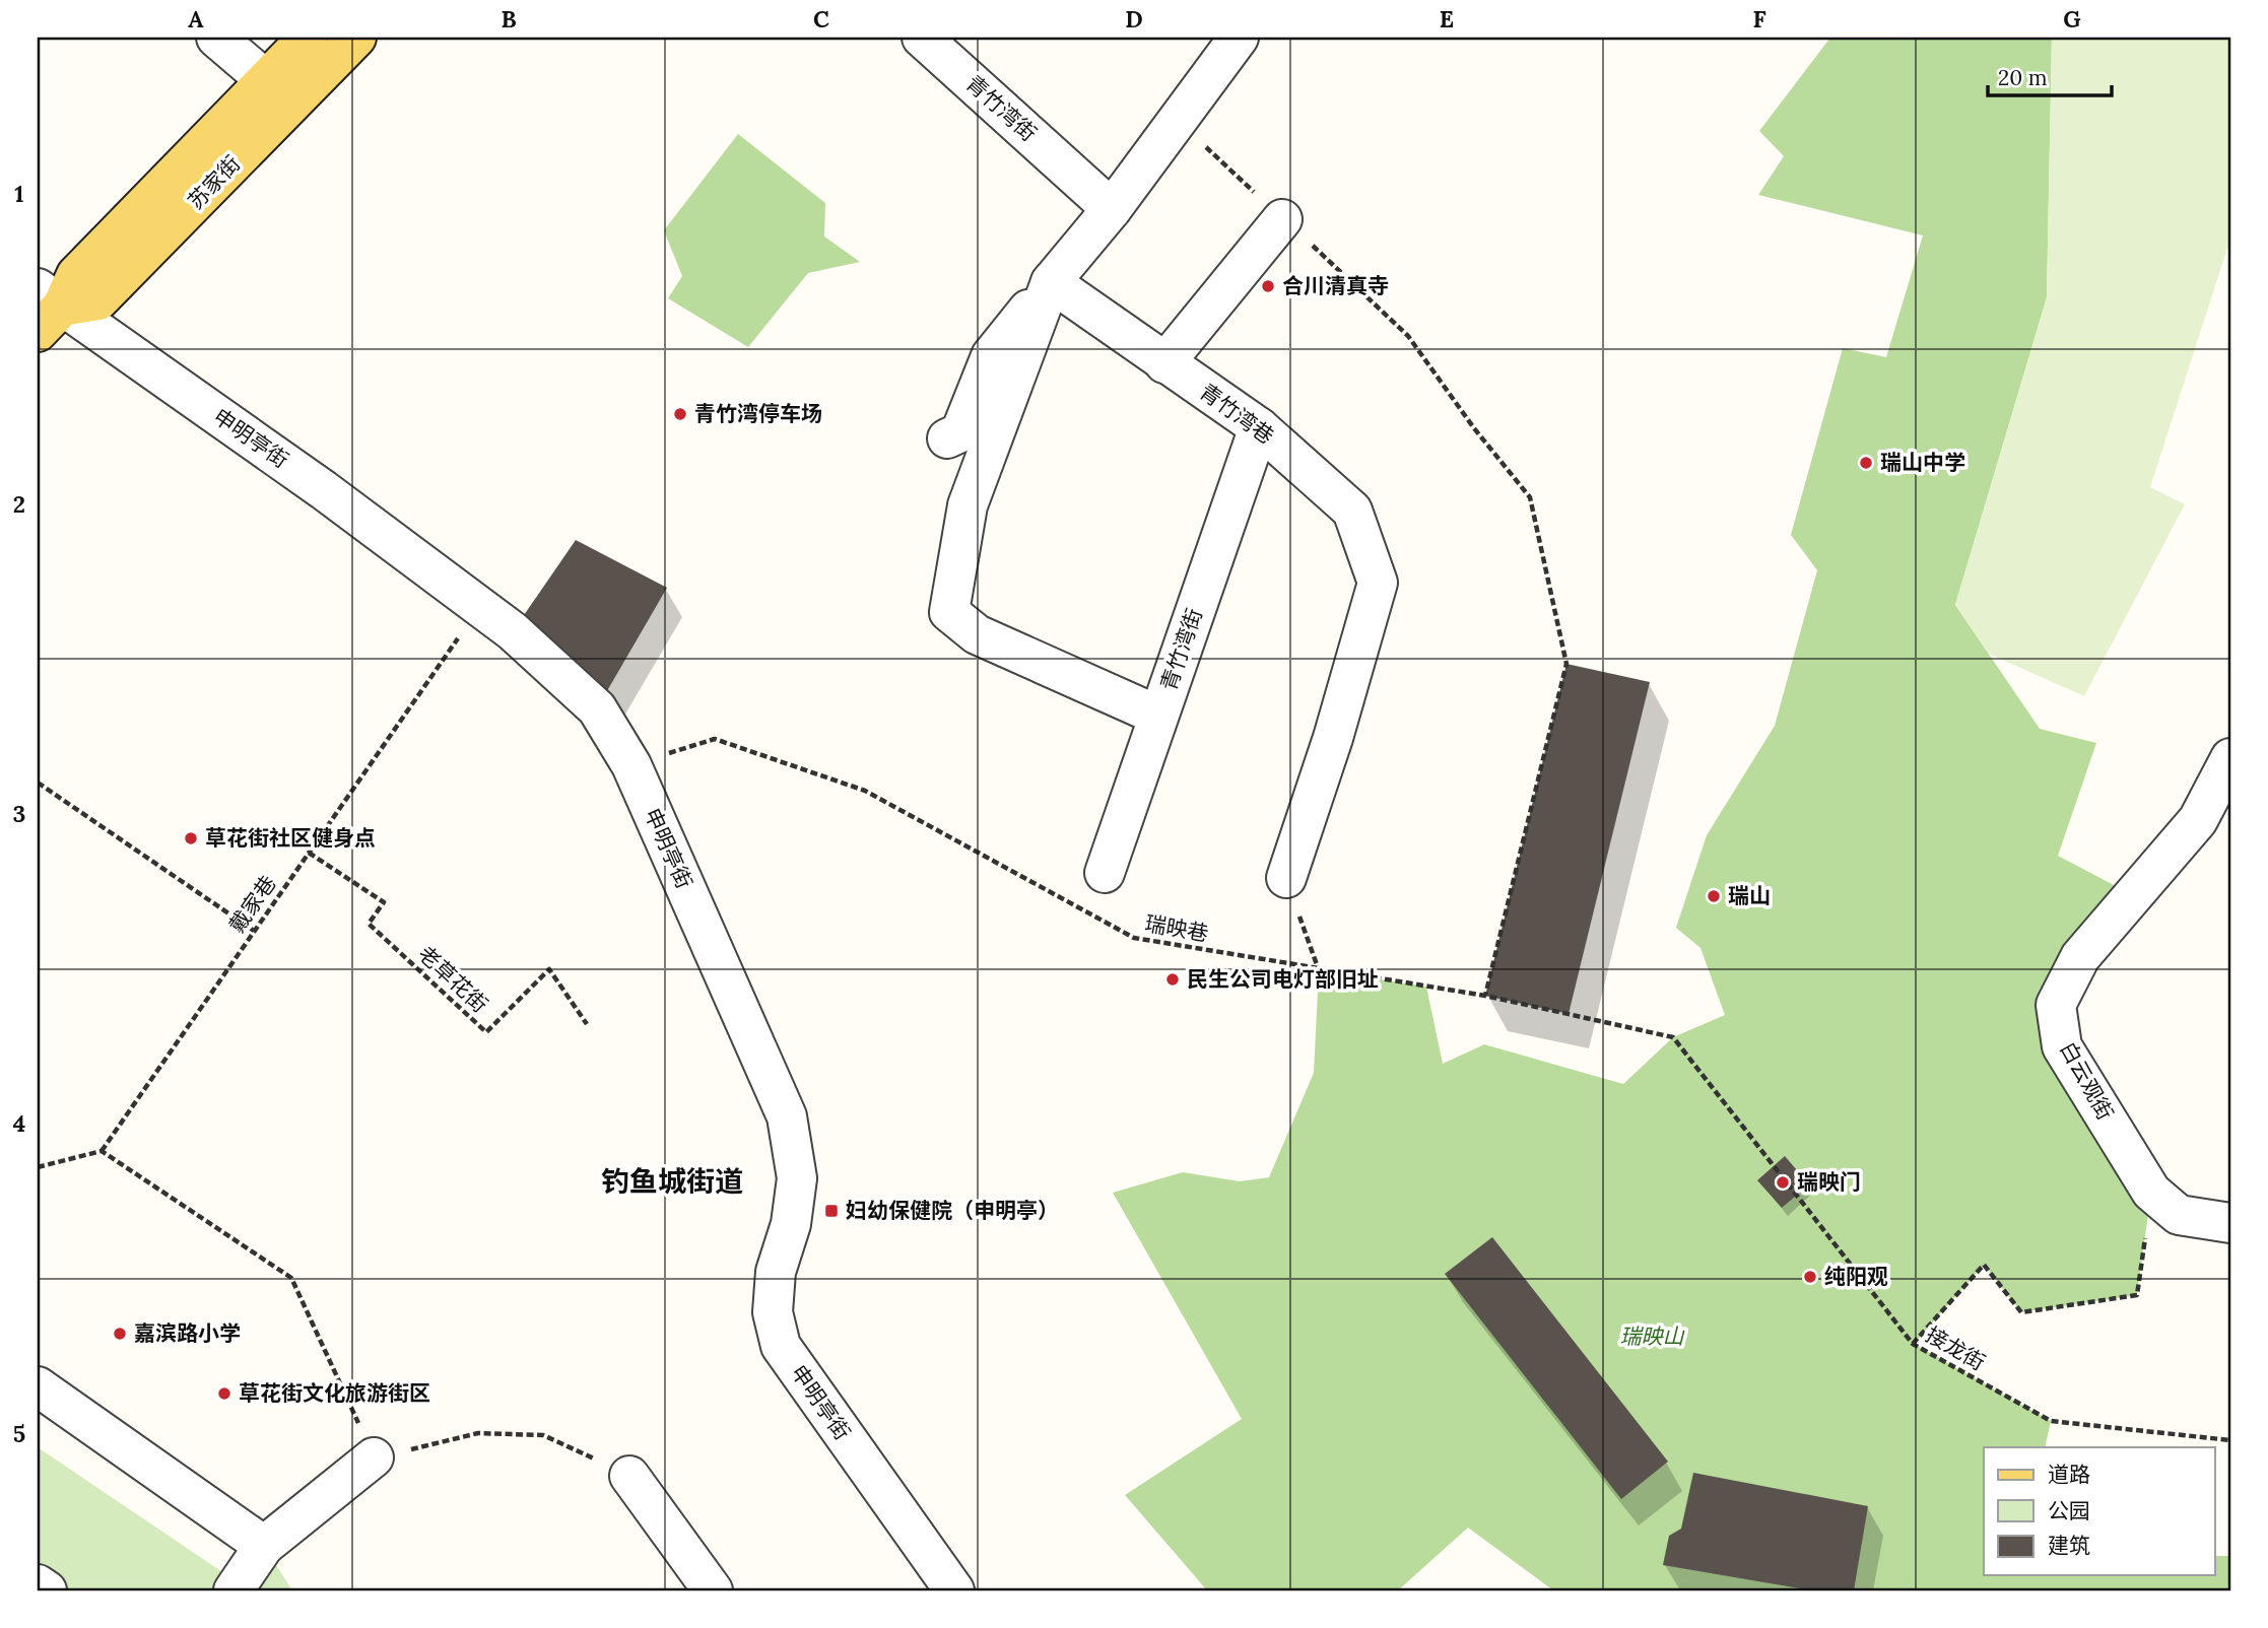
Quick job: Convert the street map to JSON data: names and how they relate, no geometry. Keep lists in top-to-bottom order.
{
  "streets": {
    "main road": ["苏家街"],
    "street": [
      "青竹湾街",
      "青竹湾巷",
      "申明亭街",
      "白云观街"
    ],
    "path": [
      "戴家巷",
      "瑞映巷",
      "老草花街",
      "接龙街"
    ]
  },
  "crossings": [
    ["青竹湾街", "青竹湾巷"],
    ["苏家街", "申明亭街"],
    ["申明亭街", "戴家巷"],
    ["申明亭街", "瑞映巷"],
    ["戴家巷", "老草花街"],
    ["瑞映巷", "接龙街"]
  ],
  "districts": ["钓鱼城街道"],
  "parks": ["瑞映山"],
  "places": {
    "other": [
      "合川清真寺",
      "青竹湾停车场",
      "瑞山中学",
      "草花街社区健身点",
      "瑞山",
      "民生公司电灯部旧址",
      "瑞映门",
      "纯阳观",
      "嘉滨路小学",
      "草花街文化旅游街区"
    ],
    "transit": ["妇幼保健院（申明亭）"]
  },
  "legend": ["道路", "公园", "建筑"],
  "scale_bar": "20 m",
  "grid": {
    "columns": [
      "A",
      "B",
      "C",
      "D",
      "E",
      "F",
      "G"
    ],
    "rows": [
      "1",
      "2",
      "3",
      "4",
      "5"
    ]
  }
}
